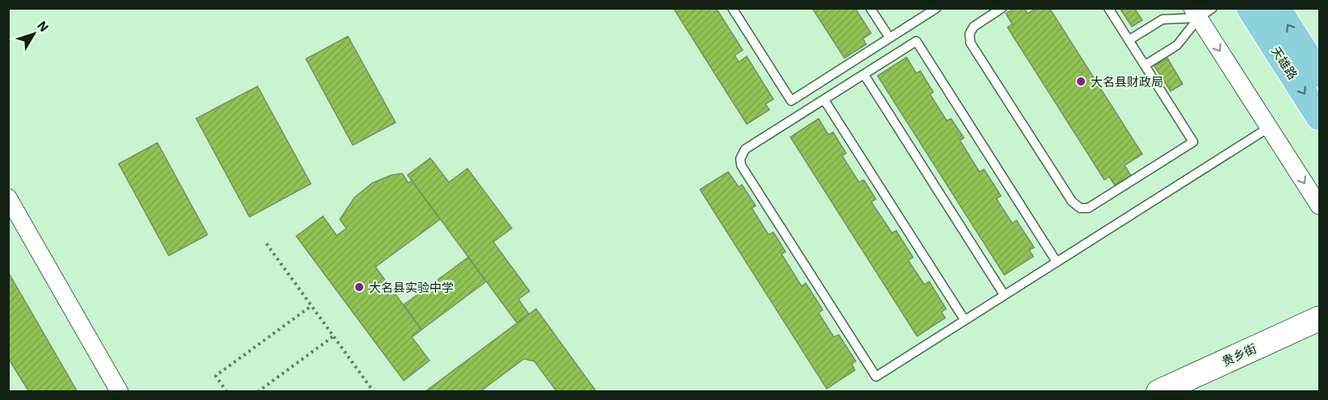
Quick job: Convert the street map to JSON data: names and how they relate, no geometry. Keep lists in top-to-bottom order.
{
  "streets": {
    "main road": ["天雄路"],
    "street": ["贵乡街"]
  },
  "places": ["大名县财政局", "大名县实验中学"],
  "north": "top right"
}
